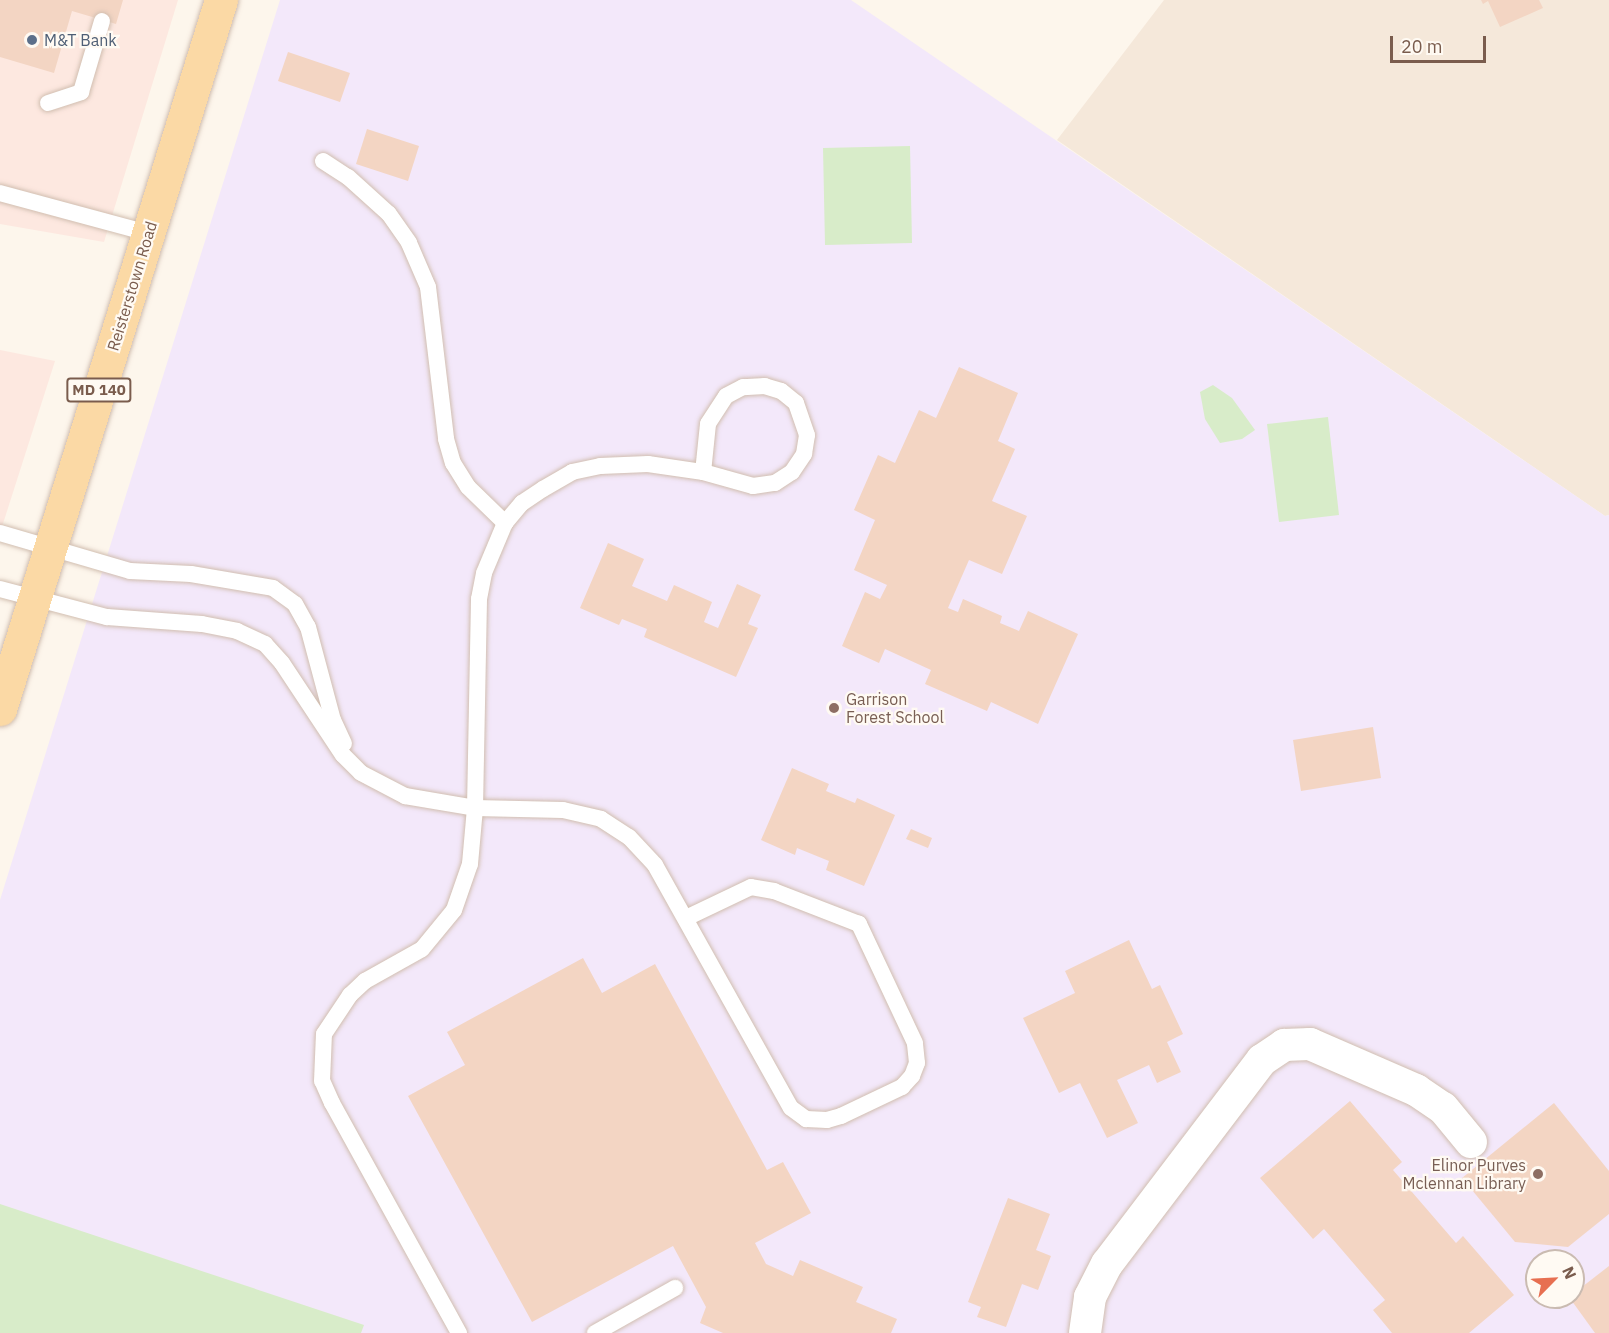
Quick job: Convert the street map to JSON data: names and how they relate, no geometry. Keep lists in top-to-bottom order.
{
  "streets": {
    "main road": ["Reisterstown Road", "MD 140"]
  },
  "places": ["M&T Bank", "Garrison Forest School", "Elinor Purves Mclennan Library"],
  "scale_bar": "20 m",
  "north": "top right"
}
